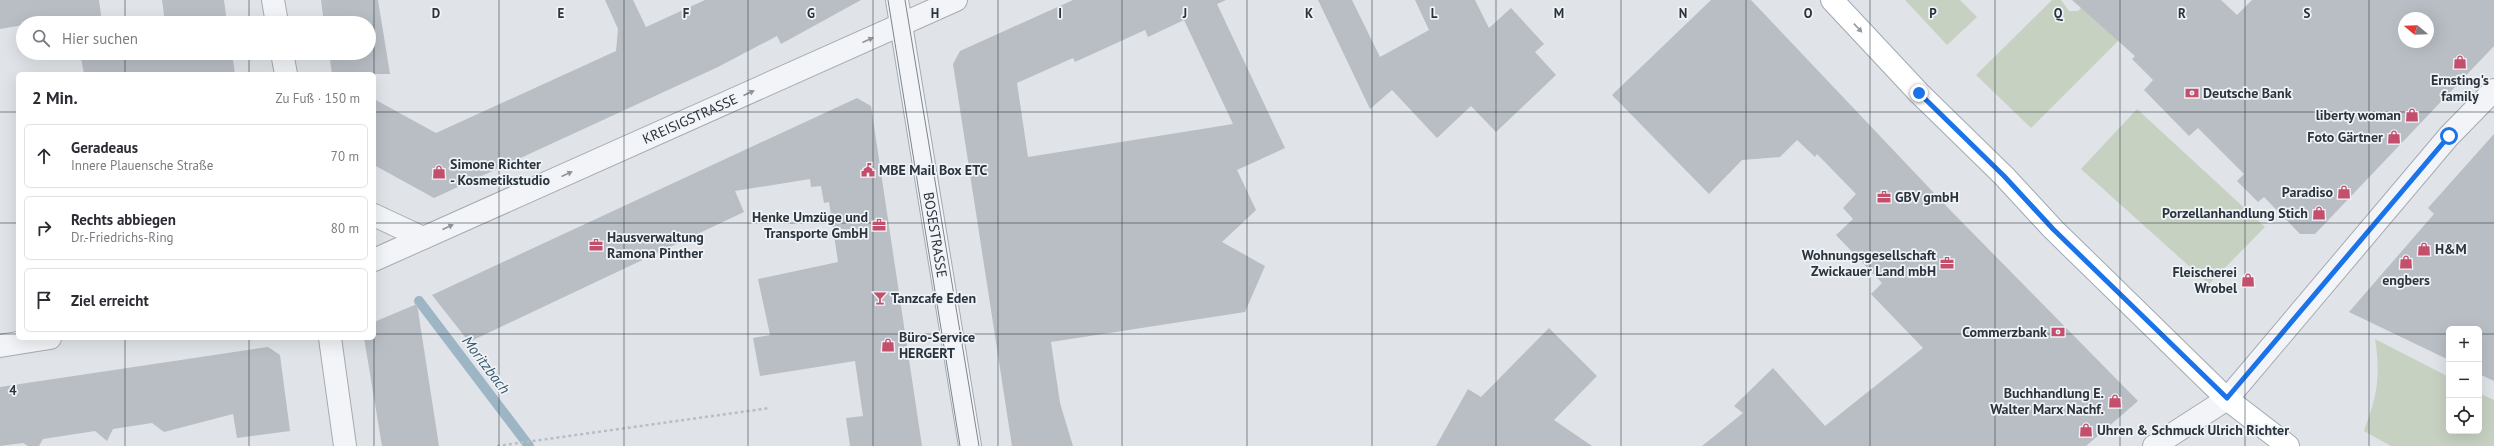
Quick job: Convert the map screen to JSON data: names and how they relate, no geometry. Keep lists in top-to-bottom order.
{
  "streets": {
    "street": ["KREISIGSTRASSE", "BOSESTRASSE"]
  },
  "crossings": [
    ["KREISIGSTRASSE", "BOSESTRASSE"]
  ],
  "one_way": ["KREISIGSTRASSE"],
  "water": ["Moritzbach"],
  "places": {
    "shop": [
      "Ernsting's family",
      "liberty woman",
      "Foto Gärtner",
      "Simone Richter - Kosmetikstudio",
      "Paradiso",
      "Porzellanhandlung Stich",
      "H&M",
      "engbers",
      "Fleischerei Wrobel",
      "Büro-Service HERGERT",
      "Buchhandlung E. Walter Marx Nachf.",
      "Uhren & Schmuck Ulrich Richter"
    ],
    "bank": ["Deutsche Bank", "Commerzbank"],
    "public building": ["MBE Mail Box ETC"],
    "office": [
      "GBV gmbH",
      "Henke Umzüge und Transporte GmbH",
      "Hausverwaltung Ramona Pinther",
      "Wohnungsgesellschaft Zwickauer Land mbH"
    ],
    "bar": ["Tanzcafe Eden"]
  },
  "north": "left",
  "page": {
    "search": "Hier suchen",
    "heading": ["2 Min.", "Zu Fuß · 150 m"],
    "list": [
      ["Geradeaus", "Innere Plauensche Straße", "70 m"],
      ["Rechts abbiegen", "Dr.-Friedrichs-Ring", "80 m"],
      "Ziel erreicht"
    ],
    "map_buttons": ["+", "−"]
  },
  "grid": {
    "columns": [
      "D",
      "E",
      "F",
      "G",
      "H",
      "I",
      "J",
      "K",
      "L",
      "M",
      "N",
      "O",
      "P",
      "Q",
      "R",
      "S"
    ],
    "rows": ["4"]
  }
}
